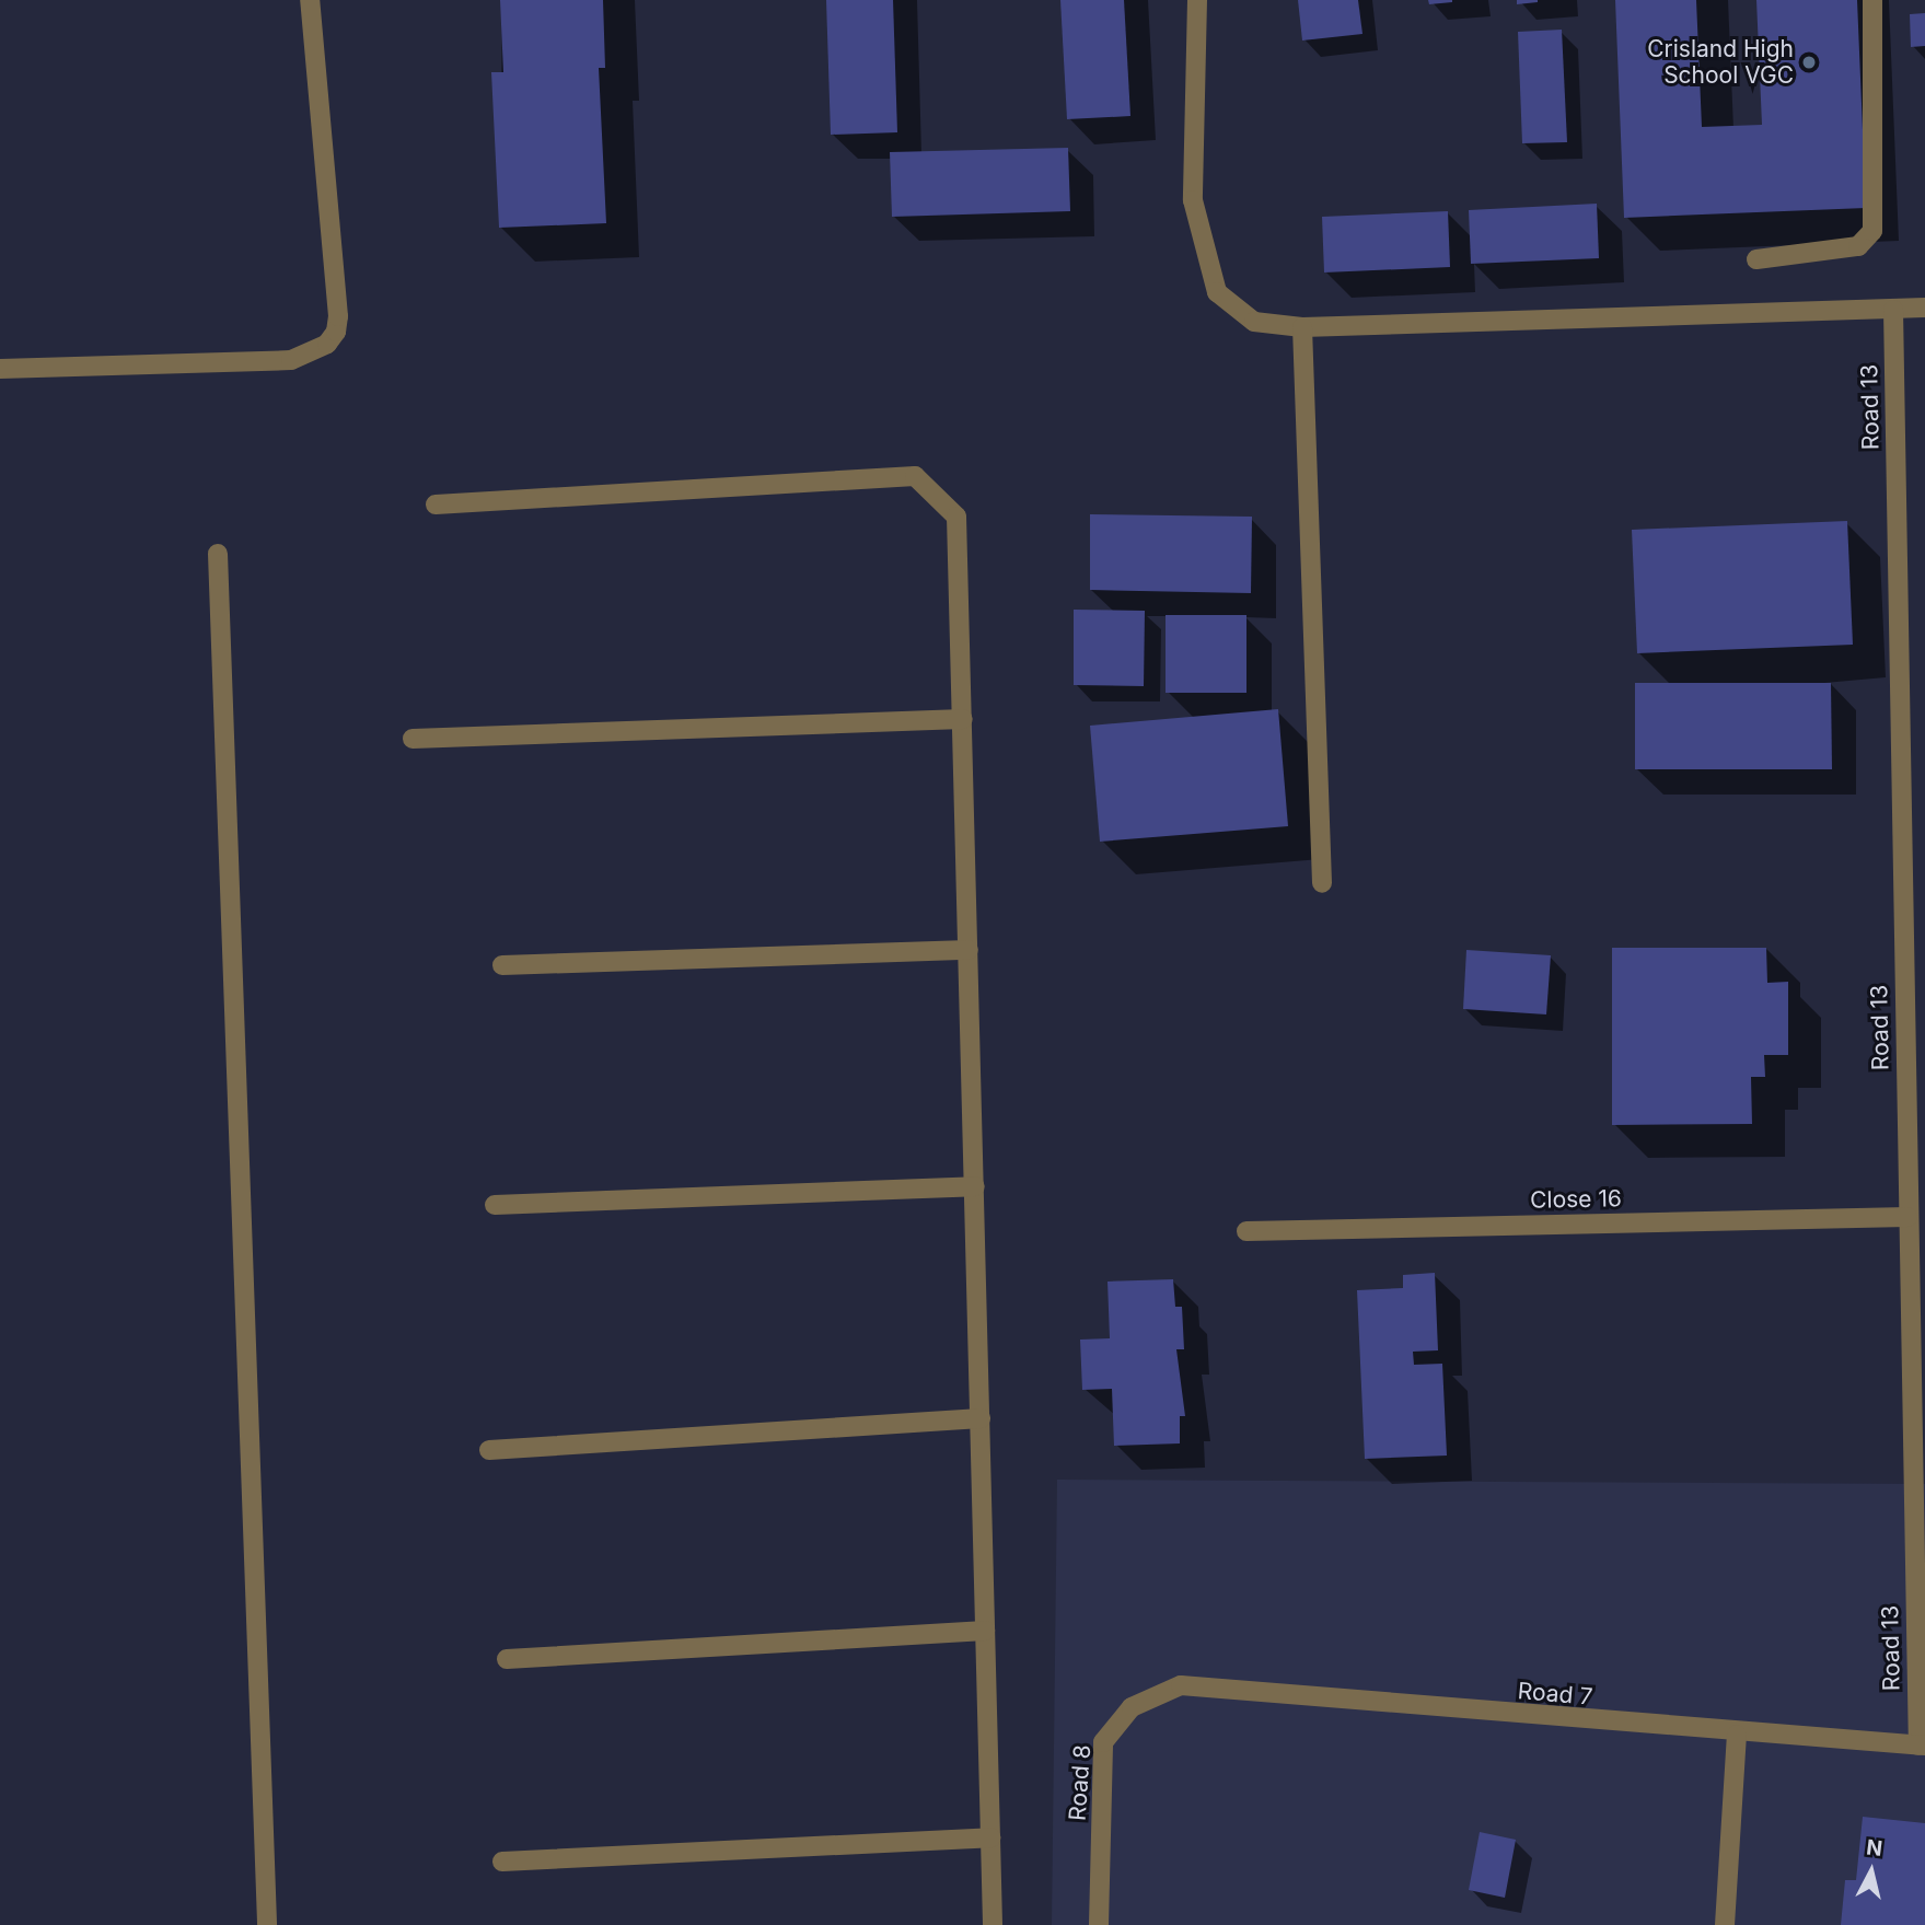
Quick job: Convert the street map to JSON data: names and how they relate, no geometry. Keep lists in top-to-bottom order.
{
  "streets": {
    "street": [
      "Road 13",
      "Close 16",
      "Road 7",
      "Road 8"
    ]
  },
  "crossings": [
    ["Road 13", "Close 16"],
    ["Road 13", "Road 7"],
    ["Road 7", "Road 8"]
  ],
  "places": ["Crisland High School VGC"],
  "north": "top"
}
